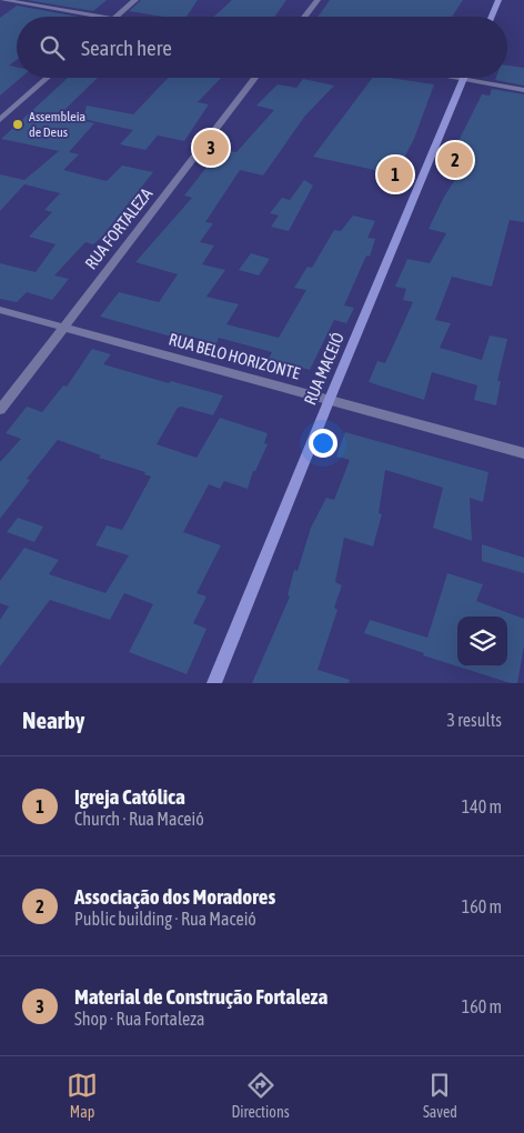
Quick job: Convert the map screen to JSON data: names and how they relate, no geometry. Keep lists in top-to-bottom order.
{
  "streets": {
    "street": ["RUA FORTALEZA", "RUA BELO HORIZONTE", "RUA MACEIÓ"]
  },
  "crossings": [
    ["RUA FORTALEZA", "RUA BELO HORIZONTE"],
    ["RUA BELO HORIZONTE", "RUA MACEIÓ"]
  ],
  "places": ["Assembleia de Deus"],
  "page": {
    "search": "Search here",
    "pins": ["3", "2", "1"],
    "heading": ["Nearby", "3 results"],
    "list": [
      {
        "mark": "1",
        "name": "Igreja Católica",
        "note": "Church · Rua Maceió",
        "value": "140 m"
      },
      {
        "mark": "2",
        "name": "Associação dos Moradores",
        "note": "Public building · Rua Maceió",
        "value": "160 m"
      },
      {
        "mark": "3",
        "name": "Material de Construção Fortaleza",
        "note": "Shop · Rua Fortaleza",
        "value": "160 m"
      }
    ],
    "nav": ["Map", "Directions", "Saved"]
  }
}
